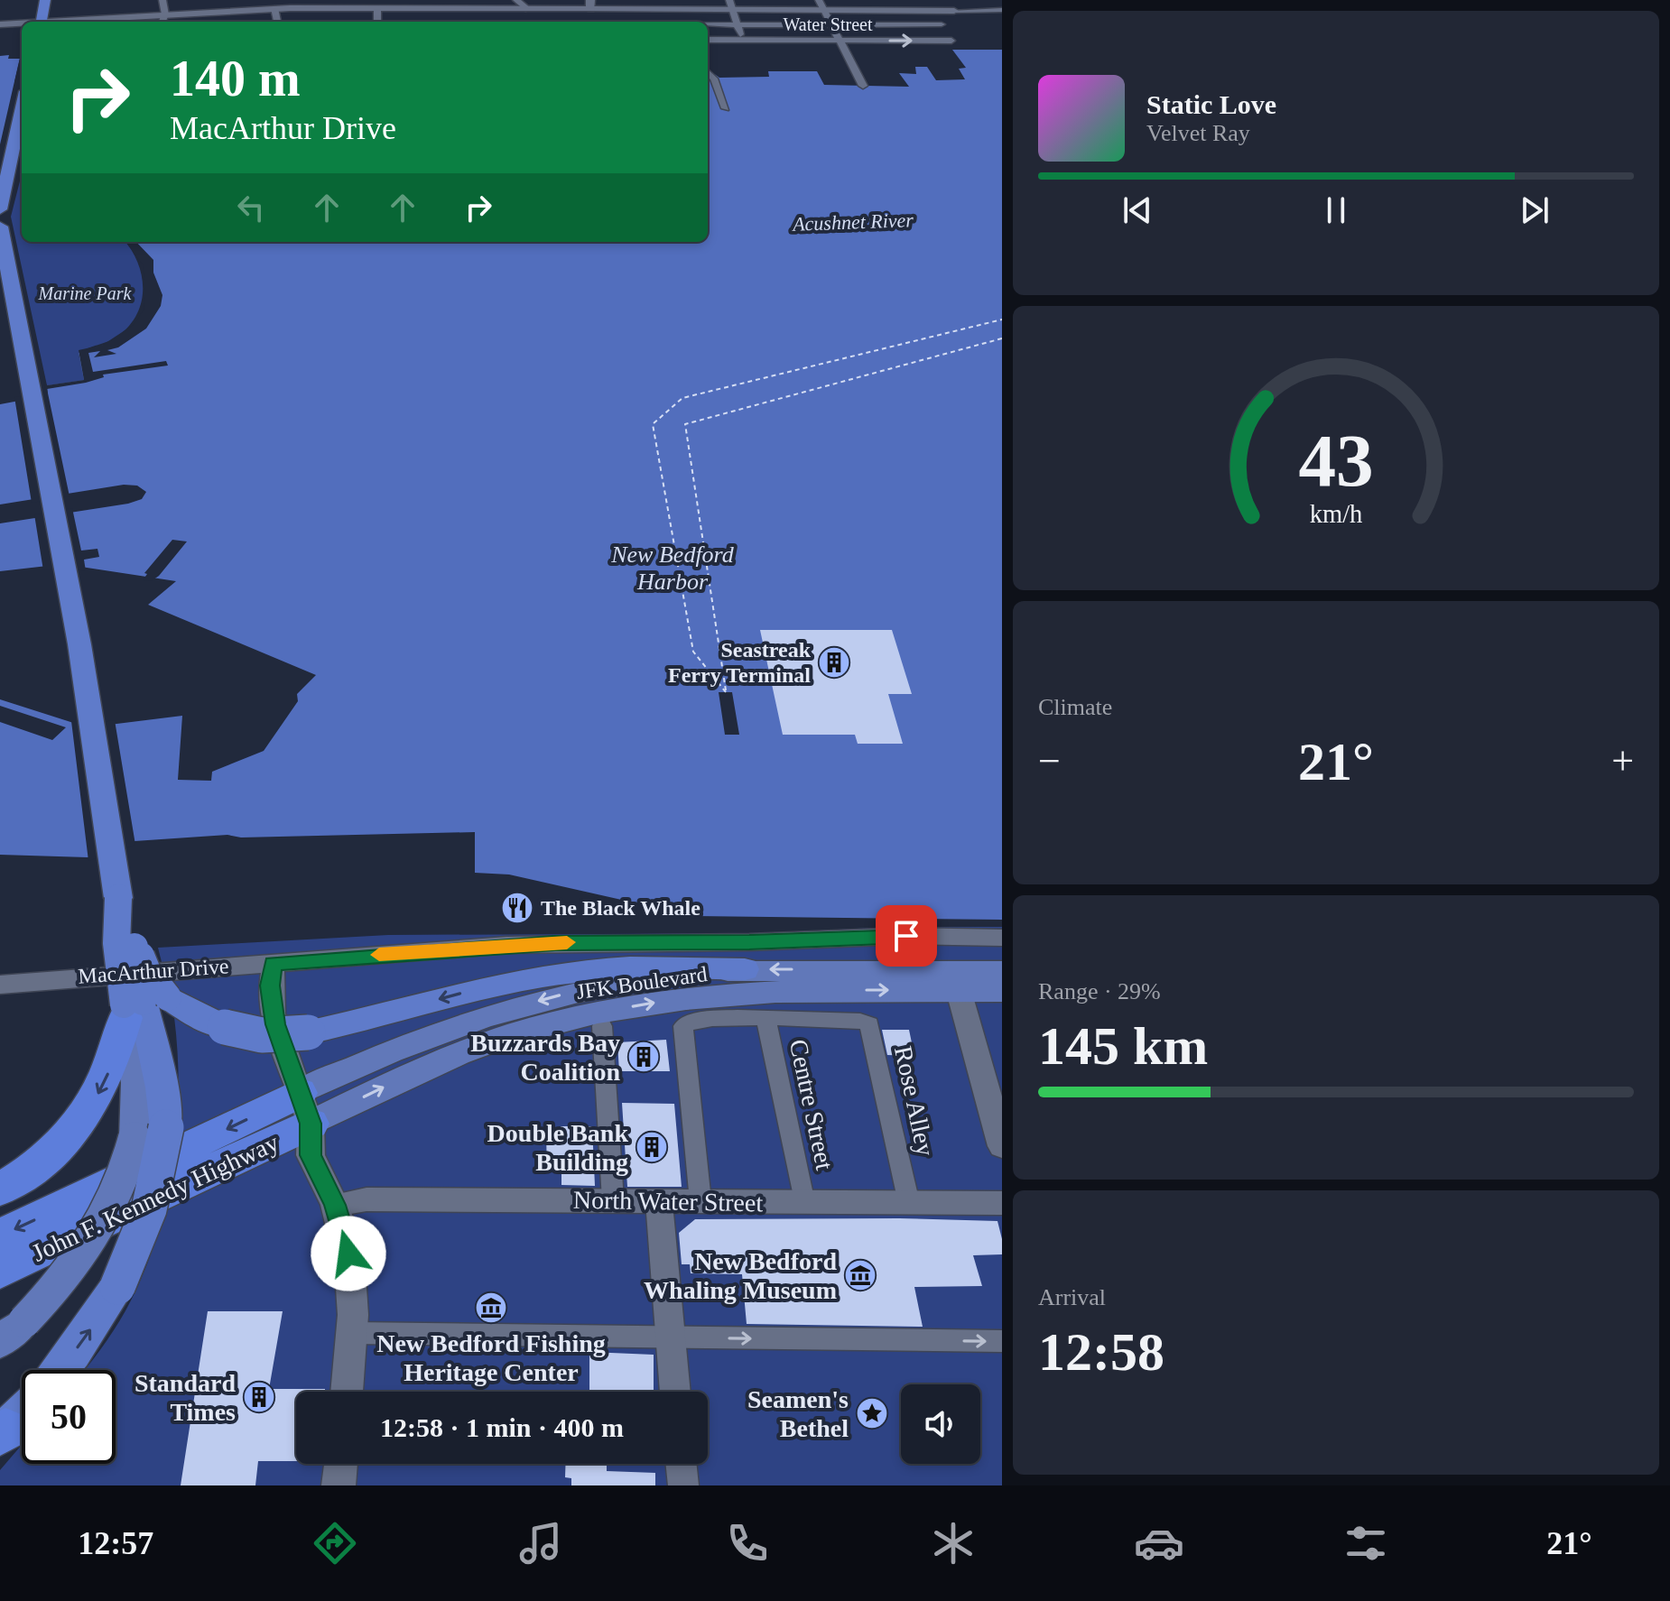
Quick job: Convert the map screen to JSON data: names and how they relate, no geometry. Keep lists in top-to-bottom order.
{
  "streets": {
    "highway": ["John F. Kennedy Highway"],
    "main road": ["JFK Boulevard"],
    "street": [
      "Water Street",
      "MacArthur Drive",
      "Rose Alley",
      "Centre Street",
      "North Water Street"
    ]
  },
  "crossings": [
    ["JFK Boulevard", "John F. Kennedy Highway"],
    ["Rose Alley", "Centre Street"],
    ["Rose Alley", "North Water Street"],
    ["Centre Street", "North Water Street"]
  ],
  "water": ["Acushnet River", "New Bedford Harbor"],
  "parks": ["Marine Park"],
  "places": {
    "building": [
      "Seastreak Ferry Terminal",
      "Buzzards Bay Coalition",
      "Double Bank Building",
      "Standard Times"
    ],
    "restaurant": ["The Black Whale"],
    "museum": ["New Bedford Whaling Museum", "New Bedford Fishing Heritage Center"],
    "place": ["Seamen's Bethel"]
  },
  "page": {
    "turn": ["140 m", "MacArthur Drive"],
    "song": ["Static Love", "Velvet Ray"],
    "tile": [
      "Climate",
      ["Range · 29%", "145 km"],
      ["Arrival", "12:58"]
    ],
    "heat": ["−", "21°", "+"],
    "limit": "50",
    "trip": "12:58 · 1 min · 400 m",
    "tabs": ["12:57", "21°"],
    "gauge": ["43", "km/h"]
  }
}
